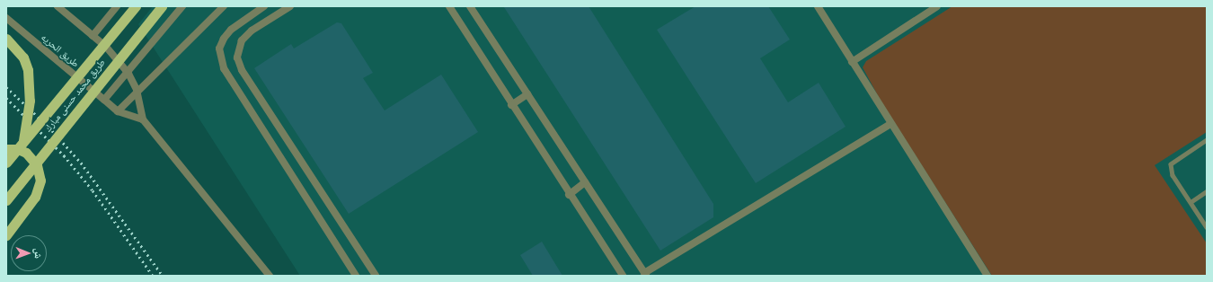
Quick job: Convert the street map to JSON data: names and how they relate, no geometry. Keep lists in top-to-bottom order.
{
  "streets": {
    "highway": ["طريق محمد حسنى مبارك"],
    "street": ["طريق الحريه"]
  },
  "north": "right"
}
